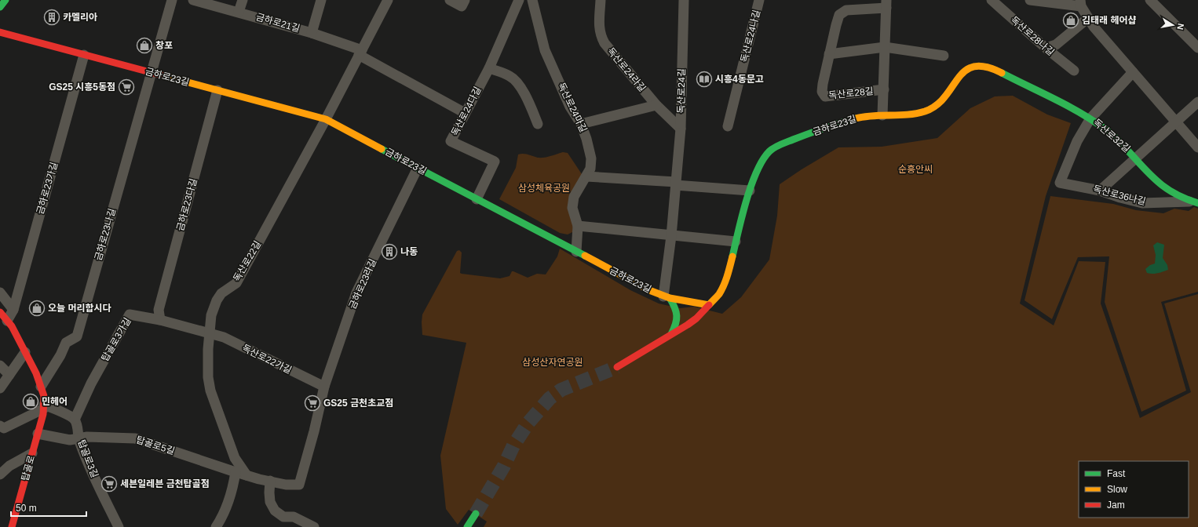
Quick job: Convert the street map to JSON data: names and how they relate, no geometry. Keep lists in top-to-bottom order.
{
  "streets": {
    "street": [
      "금하로21길",
      "독산로24나길",
      "독산로28나길",
      "독산로24라길",
      "금하로23길",
      "독산로24길",
      "독산로28길",
      "독산로24마길",
      "독산로24다길",
      "독산로32길",
      "금하로23가길",
      "독산로36나길",
      "금하로23다길",
      "금하로23나길",
      "독산로22길",
      "금하로23라길",
      "탑골로3가길",
      "독산로22가길",
      "탑골로5길",
      "탑골로3길",
      "탑골로"
    ]
  },
  "crossings": [
    ["금하로21길", "독산로22길"],
    ["독산로24라길", "독산로24길"],
    ["금하로23길", "독산로24길"],
    ["금하로23길", "독산로28길"],
    ["금하로23길", "독산로24마길"],
    ["금하로23길", "독산로24다길"],
    ["금하로23길", "독산로32길"],
    ["금하로23길", "금하로23가길"],
    ["금하로23길", "독산로36나길"],
    ["금하로23길", "금하로23다길"],
    ["금하로23길", "금하로23나길"],
    ["금하로23길", "독산로22길"],
    ["금하로23길", "금하로23라길"],
    ["독산로32길", "독산로36나길"],
    ["금하로23가길", "탑골로"],
    ["금하로23다길", "탑골로3가길"],
    ["금하로23나길", "탑골로"],
    ["독산로22길", "탑골로3가길"],
    ["독산로22길", "독산로22가길"],
    ["독산로22길", "탑골로5길"],
    ["금하로23라길", "독산로22가길"],
    ["금하로23라길", "탑골로5길"],
    ["탑골로3가길", "독산로22가길"],
    ["탑골로3가길", "탑골로3길"],
    ["독산로22가길", "탑골로5길"],
    ["탑골로5길", "탑골로3길"],
    ["탑골로5길", "탑골로"]
  ],
  "parks": ["순흥안씨", "삼성체육공원", "삼성산자연공원"],
  "places": {
    "building": ["카멜리아", "나동"],
    "shop": [
      "김태래 헤어샵",
      "창포",
      "오늘 머리합시다",
      "민헤어"
    ],
    "library": ["시흥4동문고"],
    "supermarket": ["GS25 시흥5동점", "GS25 금천초교점", "세븐일레븐 금천탑골점"]
  },
  "legend": ["Fast", "Slow", "Jam"],
  "scale_bar": "50 m",
  "north": "right"
}
